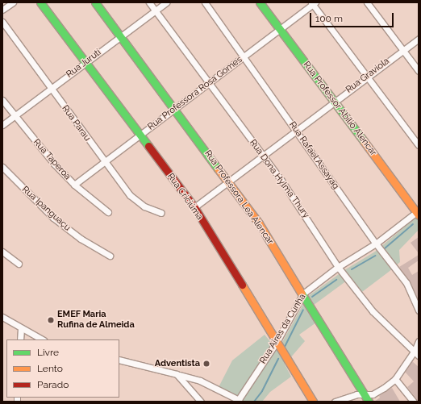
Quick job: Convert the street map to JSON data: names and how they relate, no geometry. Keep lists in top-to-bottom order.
{
  "streets": {
    "street": [
      "Rua Juruti",
      "Rua Graviola",
      "Rua Professora Rosa Gomes",
      "Rua Professor Abílio Alencar",
      "Rua Parau",
      "Rua Rafael Assayag",
      "Rua Taperoa",
      "Rua Dona Hylma Thury",
      "Rua Criciúma",
      "Rua Professora Lea Alencar",
      "Rua Ipanguaçu",
      "Rua Aires da Cunha"
    ]
  },
  "crossings": [
    ["Rua Juruti", "Rua Parau"],
    ["Rua Juruti", "Rua Taperoa"],
    ["Rua Juruti", "Rua Dona Hylma Thury"],
    ["Rua Juruti", "Rua Criciúma"],
    ["Rua Juruti", "Rua Professora Lea Alencar"],
    ["Rua Graviola", "Rua Professor Abílio Alencar"],
    ["Rua Graviola", "Rua Rafael Assayag"],
    ["Rua Graviola", "Rua Dona Hylma Thury"],
    ["Rua Graviola", "Rua Criciúma"],
    ["Rua Graviola", "Rua Professora Lea Alencar"],
    ["Rua Professora Rosa Gomes", "Rua Professor Abílio Alencar"],
    ["Rua Professora Rosa Gomes", "Rua Parau"],
    ["Rua Professora Rosa Gomes", "Rua Rafael Assayag"],
    ["Rua Professora Rosa Gomes", "Rua Taperoa"],
    ["Rua Professora Rosa Gomes", "Rua Dona Hylma Thury"],
    ["Rua Professora Rosa Gomes", "Rua Criciúma"],
    ["Rua Professora Rosa Gomes", "Rua Professora Lea Alencar"],
    ["Rua Professor Abílio Alencar", "Rua Aires da Cunha"],
    ["Rua Rafael Assayag", "Rua Aires da Cunha"],
    ["Rua Dona Hylma Thury", "Rua Aires da Cunha"],
    ["Rua Criciúma", "Rua Aires da Cunha"],
    ["Rua Professora Lea Alencar", "Rua Aires da Cunha"]
  ],
  "places": ["EMEF Maria Rufina de Almeida", "Adventista"],
  "legend": ["Livre", "Lento", "Parado"],
  "scale_bar": "100 m"
}
